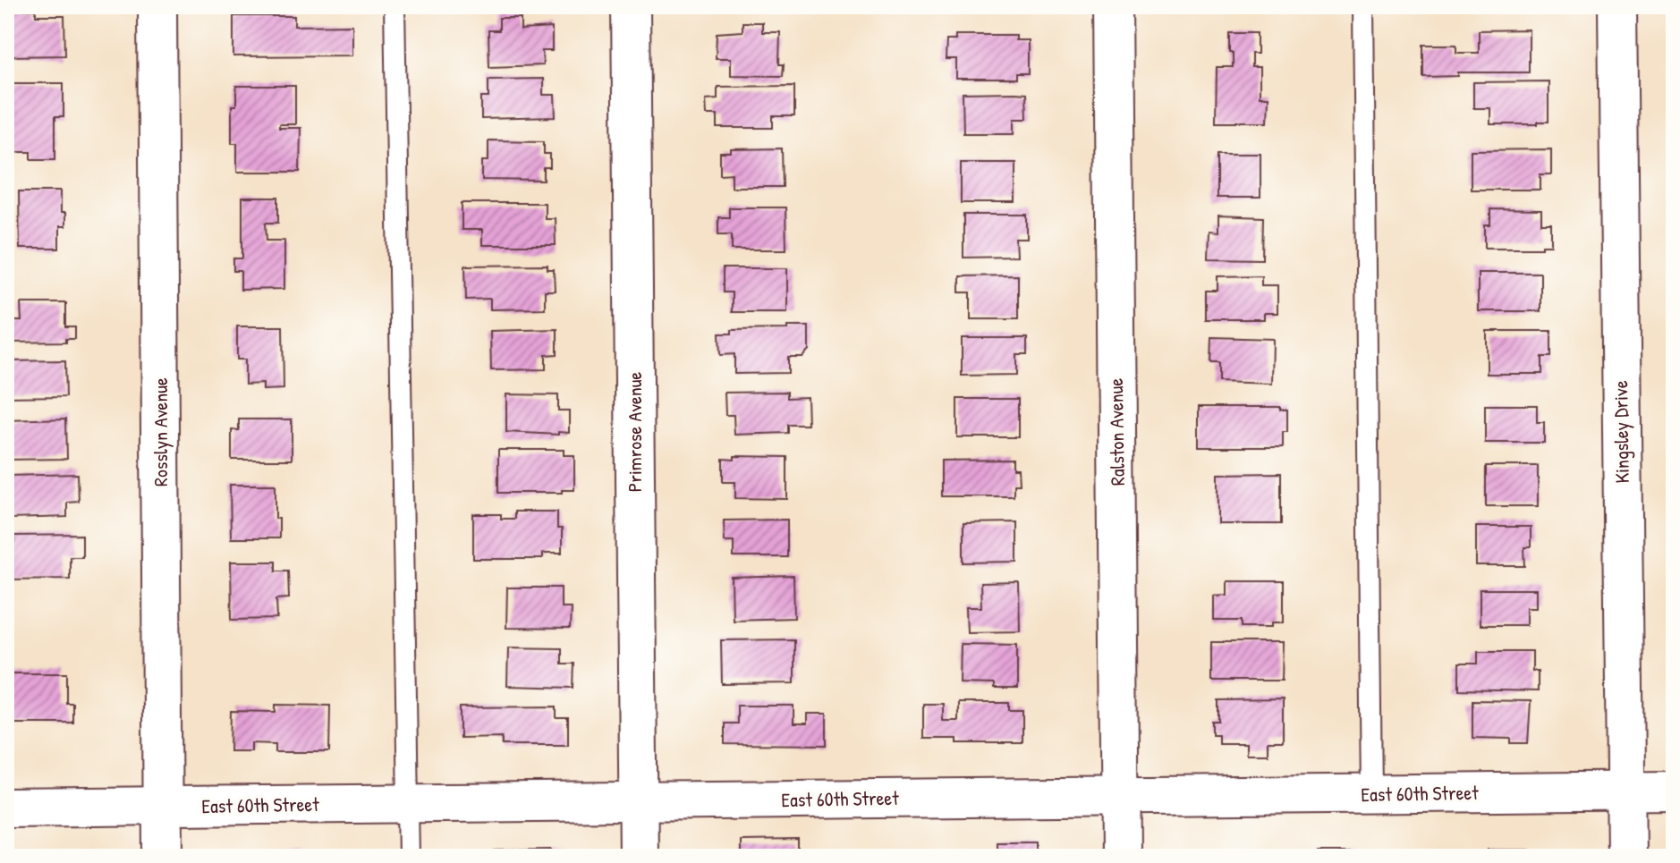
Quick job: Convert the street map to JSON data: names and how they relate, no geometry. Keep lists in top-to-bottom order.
{
  "streets": {
    "street": [
      "Rosslyn Avenue",
      "Primrose Avenue",
      "Ralston Avenue",
      "Kingsley Drive",
      "East 60th Street"
    ]
  },
  "crossings": [
    ["Rosslyn Avenue", "East 60th Street"],
    ["Primrose Avenue", "East 60th Street"],
    ["Ralston Avenue", "East 60th Street"],
    ["Kingsley Drive", "East 60th Street"]
  ]
}
